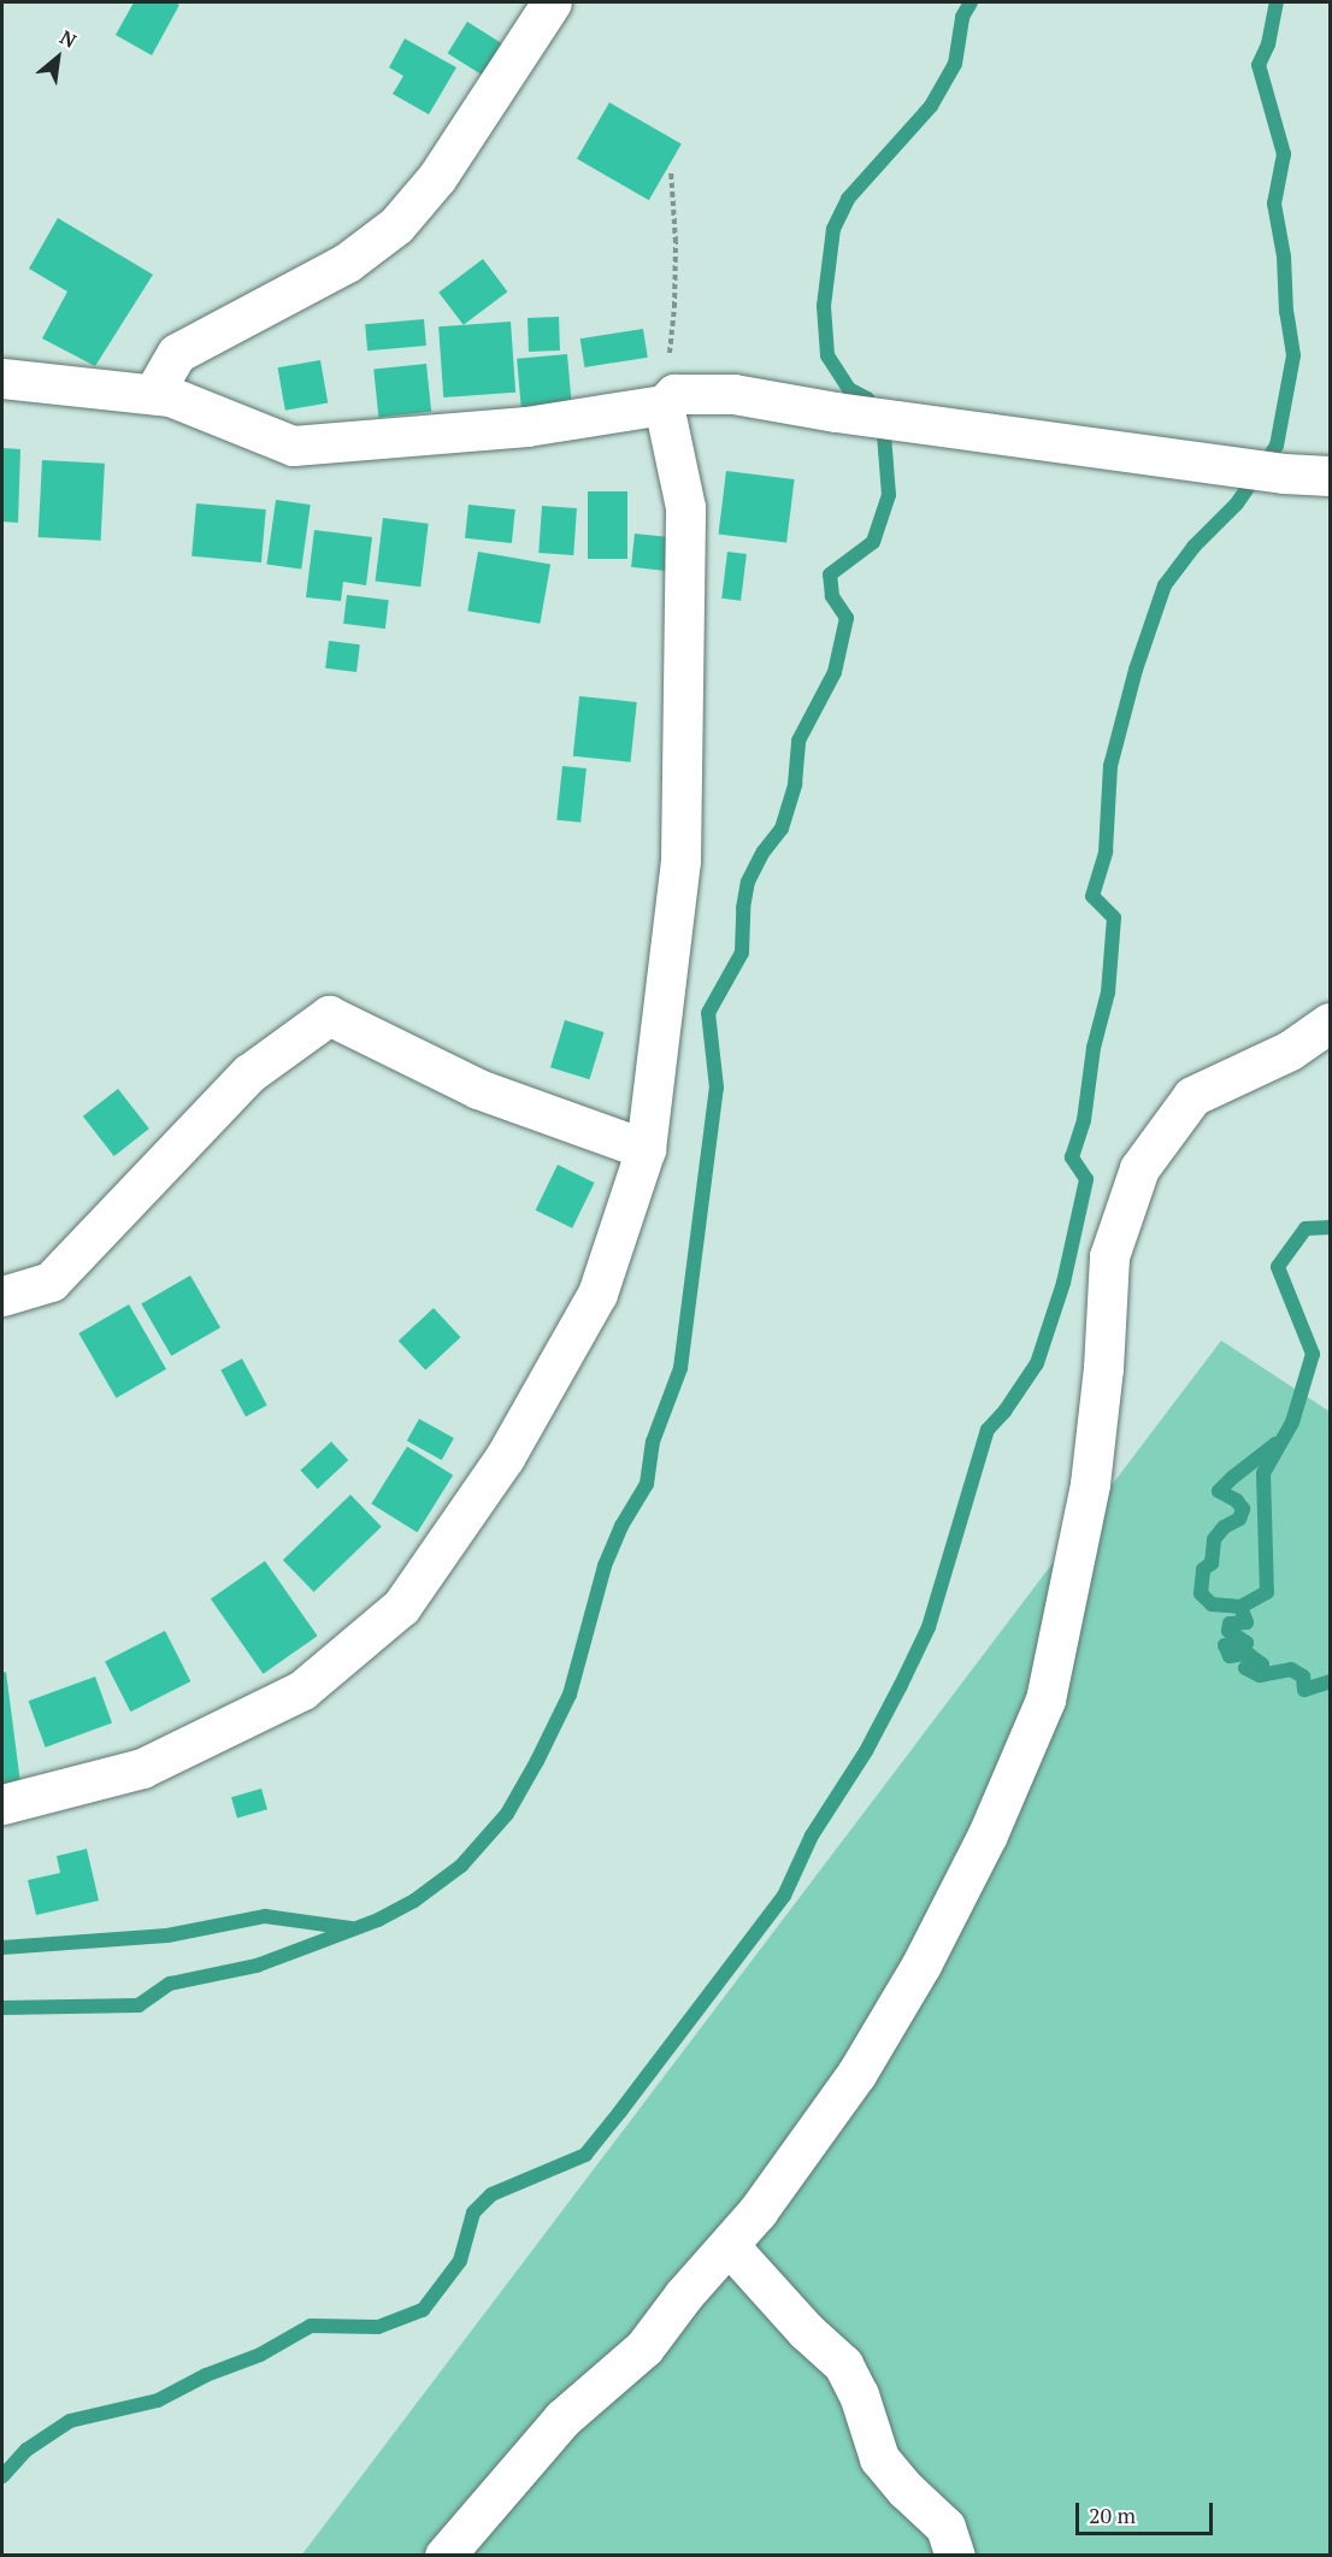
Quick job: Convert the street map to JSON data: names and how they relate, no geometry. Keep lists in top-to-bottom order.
{
  "scale_bar": "20 m",
  "north": "top right"
}
